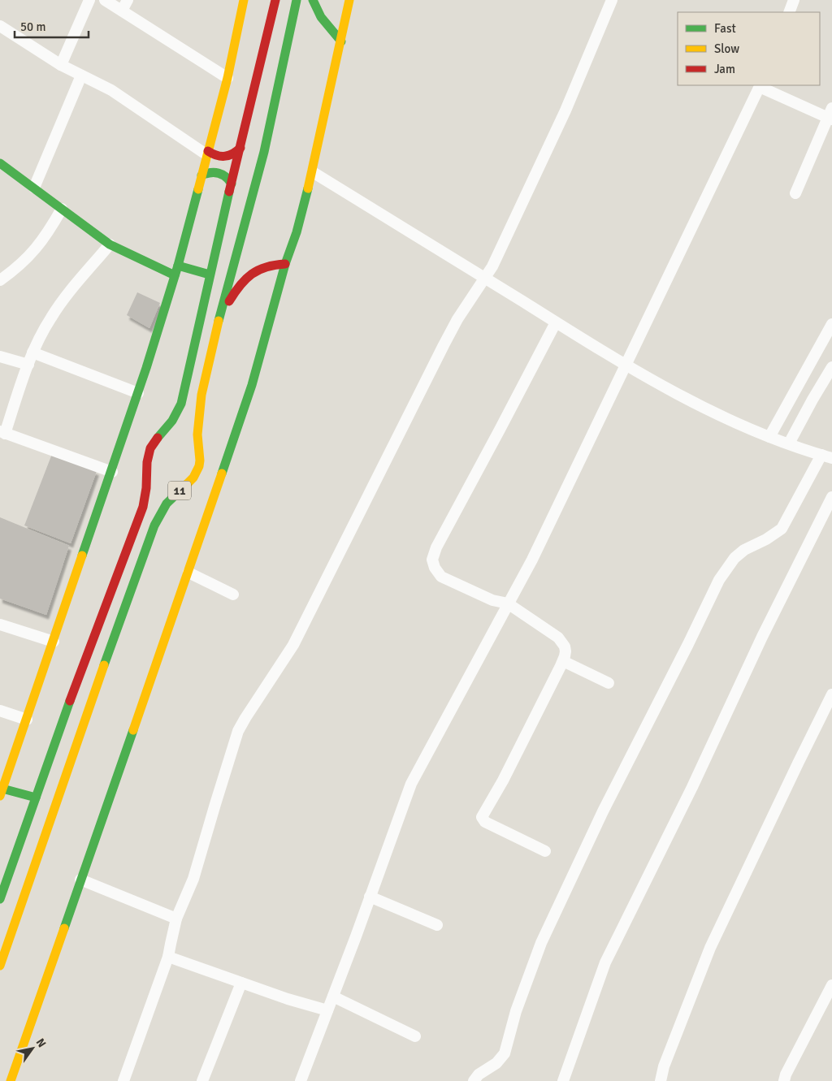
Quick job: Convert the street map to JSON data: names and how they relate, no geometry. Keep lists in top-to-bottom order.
{
  "streets": {
    "main road": ["11"]
  },
  "legend": ["Fast", "Slow", "Jam"],
  "scale_bar": "50 m",
  "north": "top right"
}
